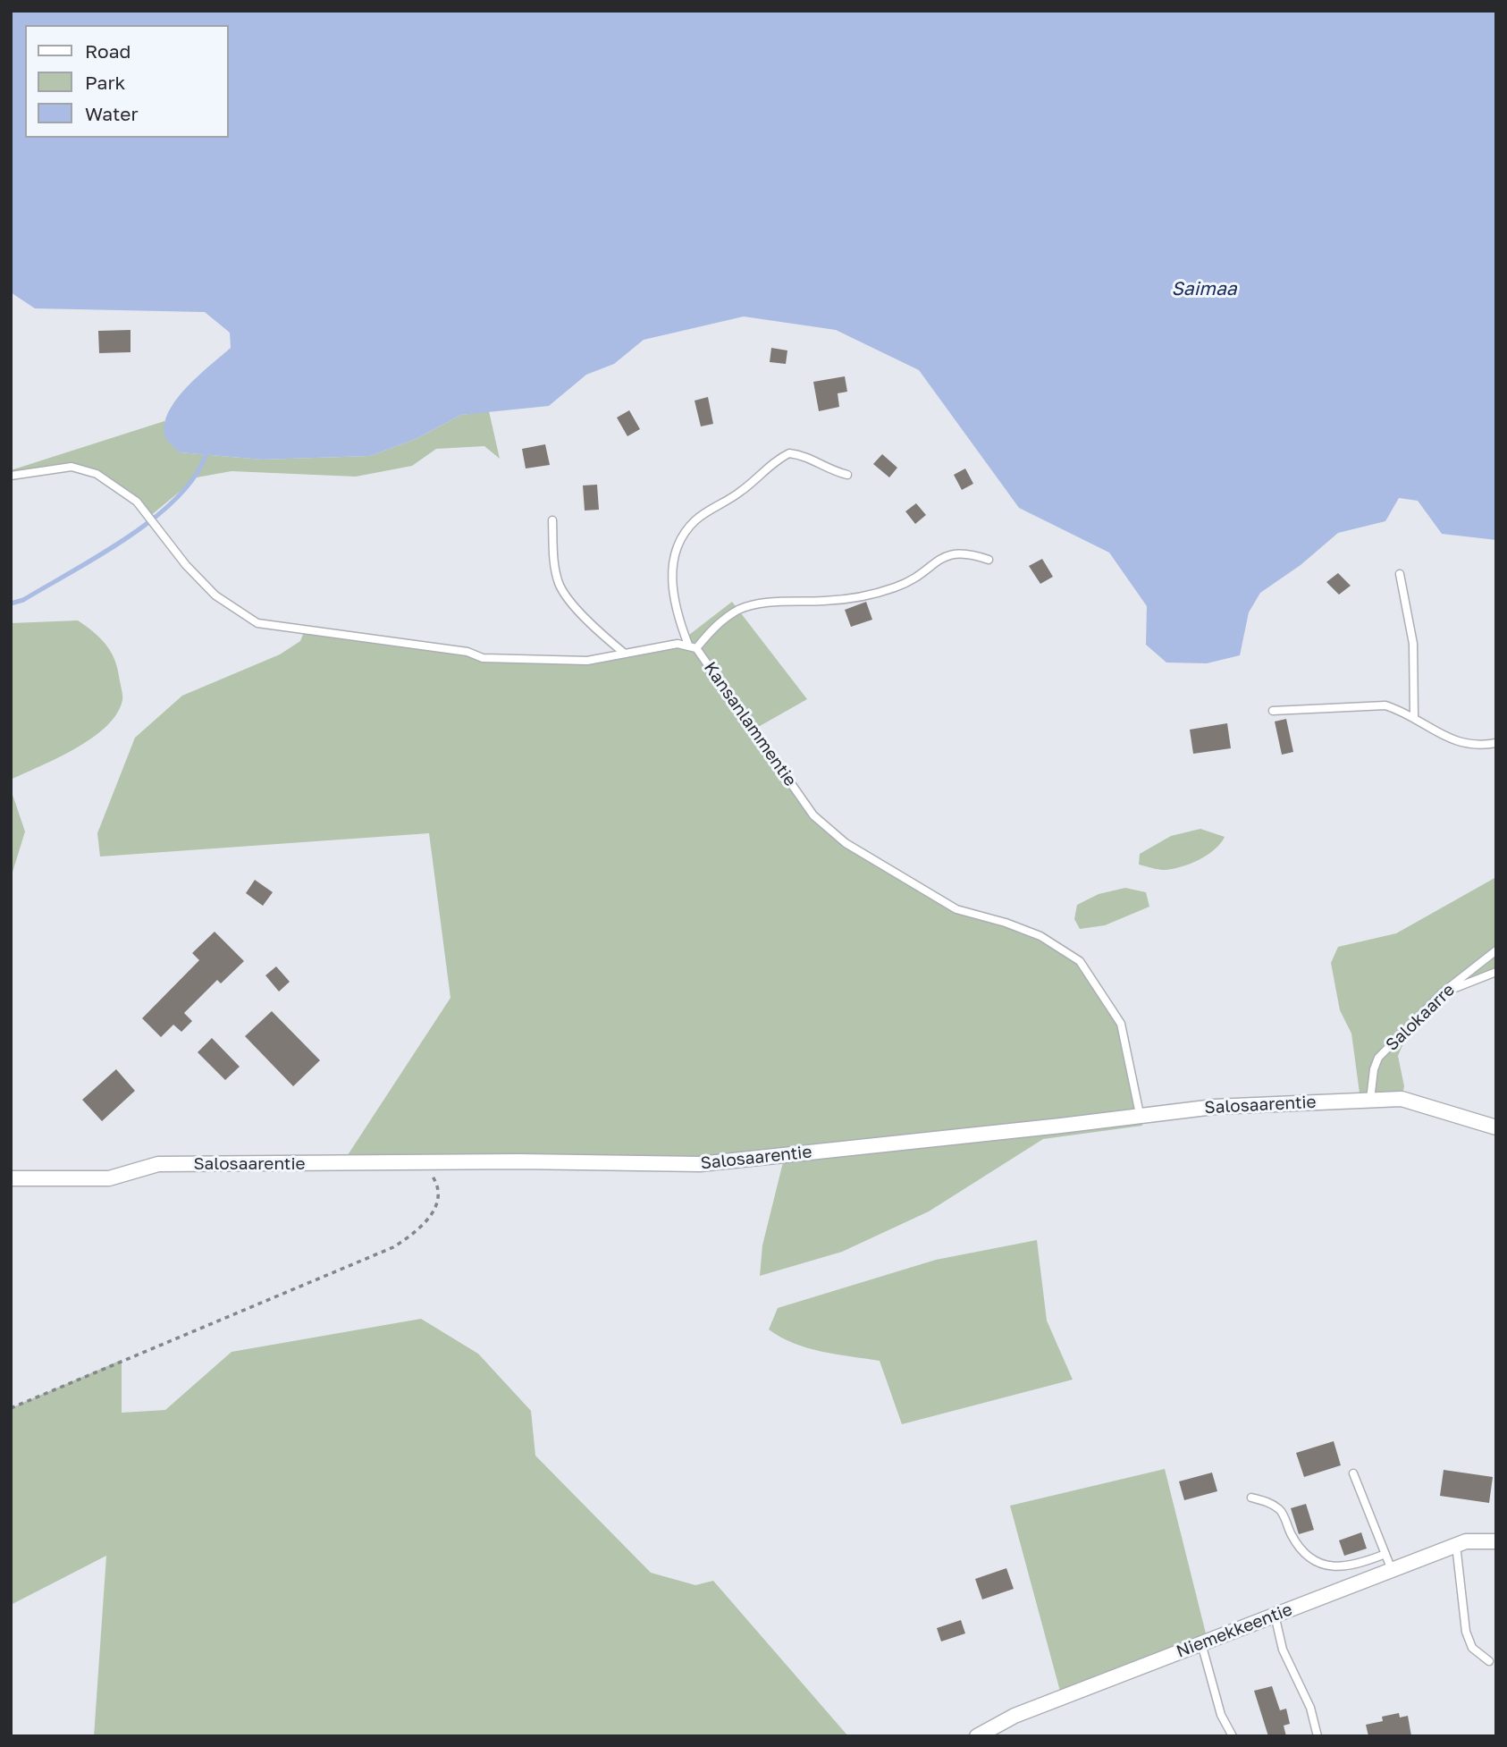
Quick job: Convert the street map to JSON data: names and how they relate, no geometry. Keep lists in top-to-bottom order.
{
  "streets": {
    "street": ["Salosaarentie", "Niemekkeentie"],
    "lane": ["Kansanlammentie", "Salokaarre"]
  },
  "crossings": [
    ["Kansanlammentie", "Salosaarentie"],
    ["Salokaarre", "Salosaarentie"]
  ],
  "water": ["Saimaa"],
  "legend": ["Road", "Park", "Water"]
}
